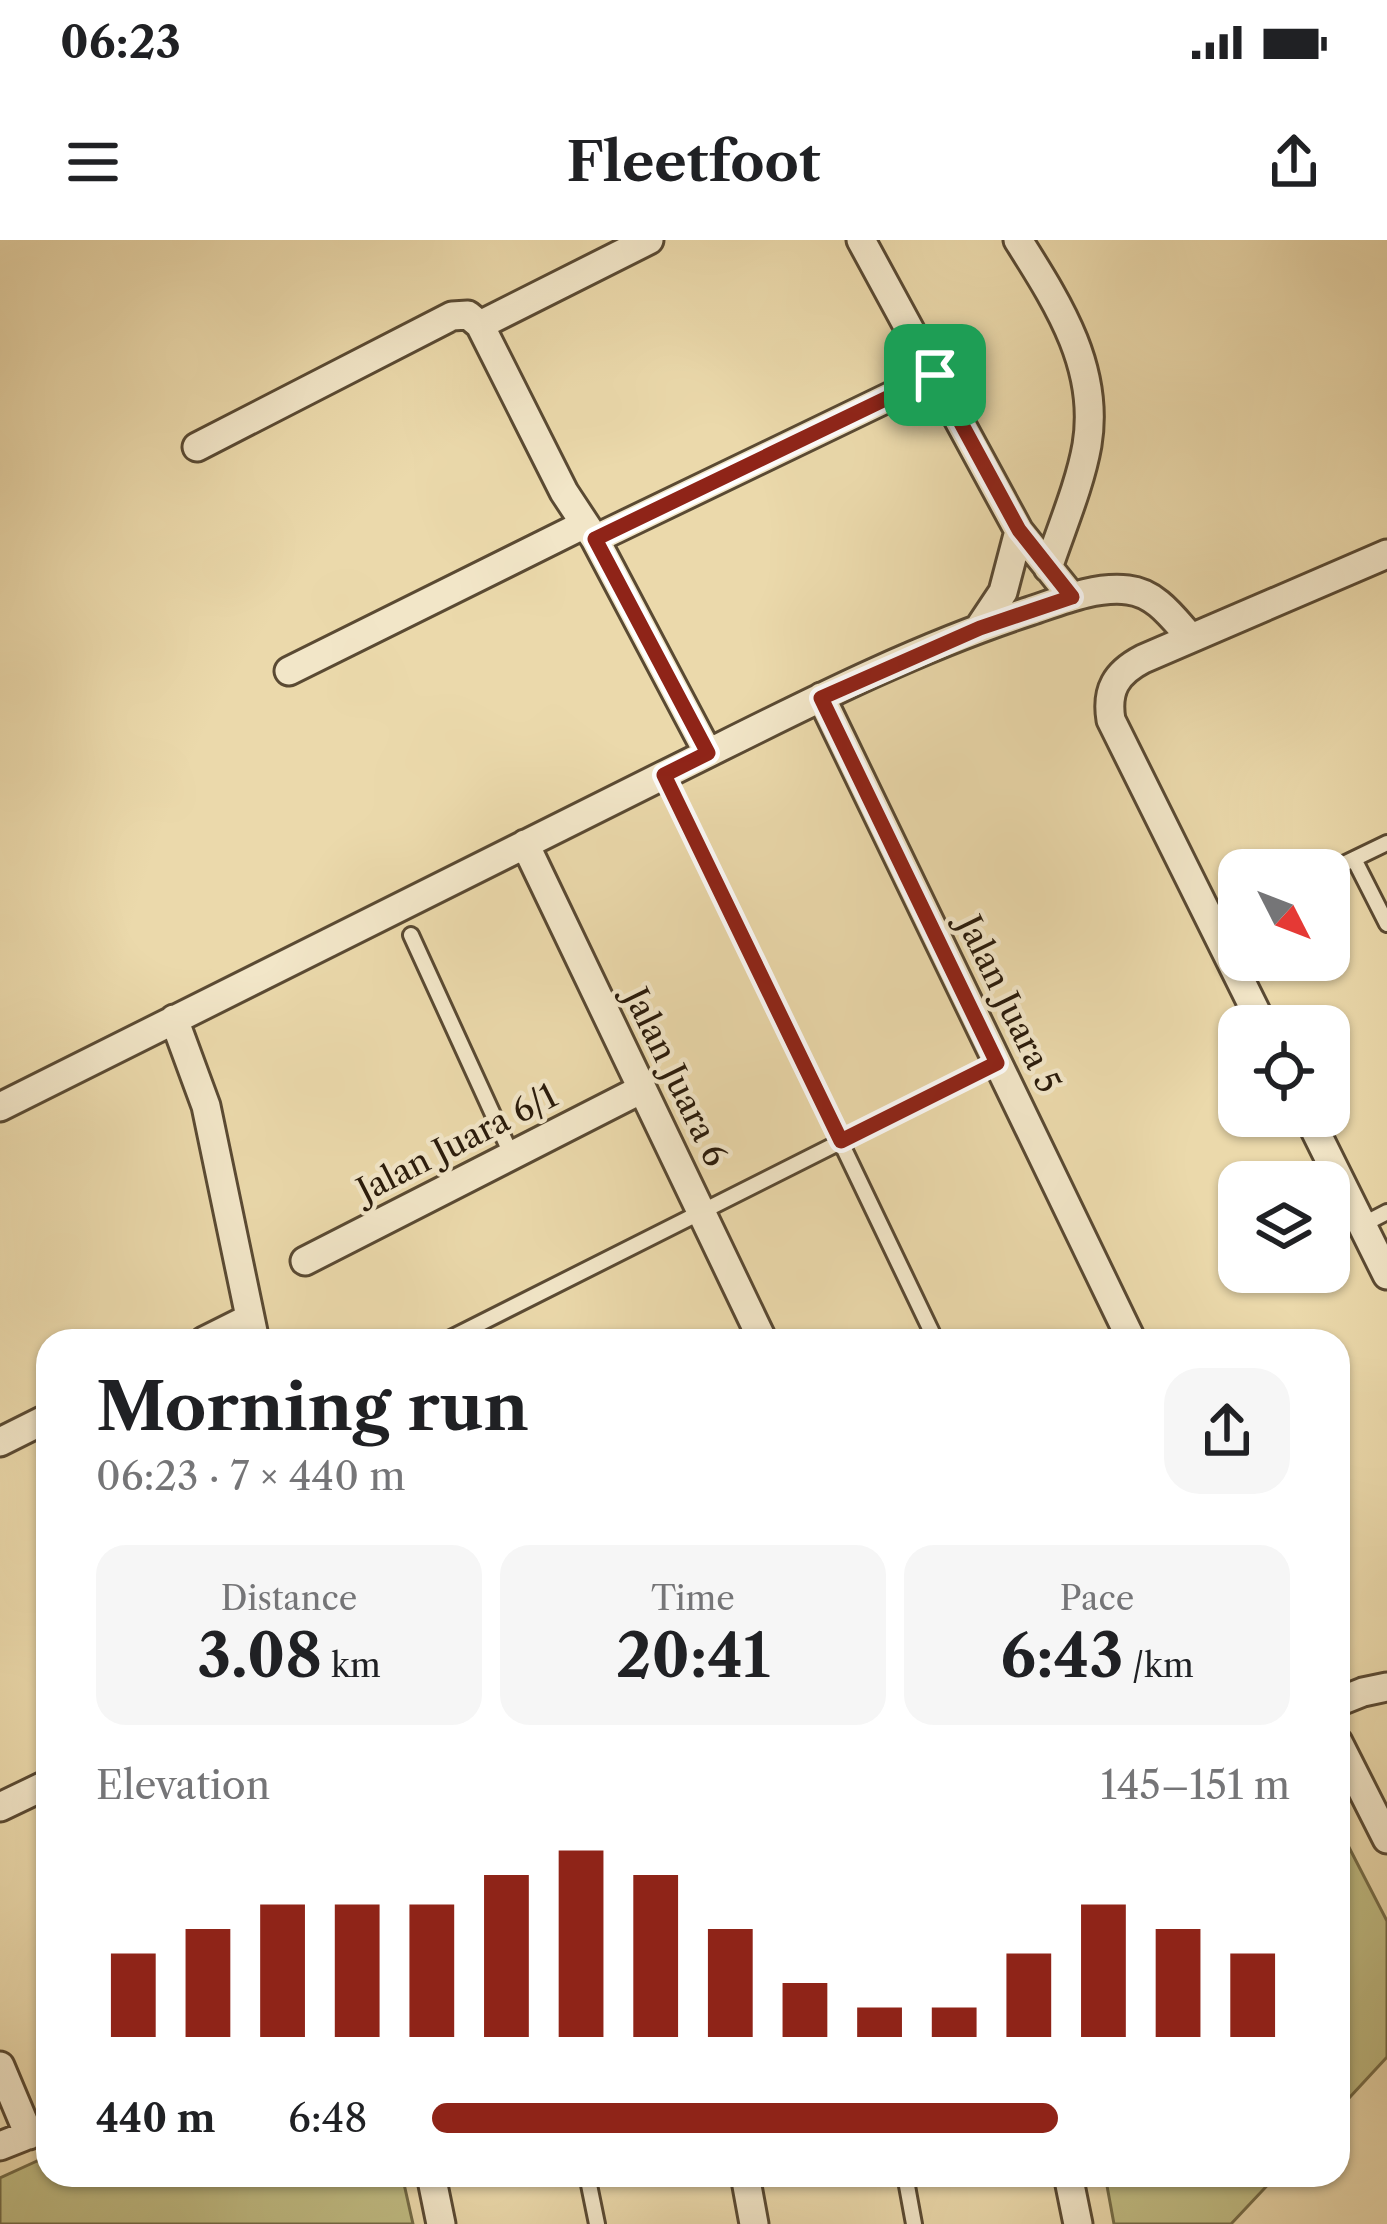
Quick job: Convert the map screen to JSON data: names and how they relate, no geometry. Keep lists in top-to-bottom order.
{
  "streets": {
    "street": ["Jalan Juara 5", "Jalan Juara 6", "Jalan Juara 6/1"]
  },
  "crossings": [
    ["Jalan Juara 6", "Jalan Juara 6/1"]
  ],
  "north": "bottom right",
  "page": {
    "status": "06:23",
    "header": "Fleetfoot",
    "heading": ["Morning run", "06:23 · 7 × 440 m"],
    "stats": [
      ["Distance", "3.08 km"],
      ["Time", "20:41"],
      ["Pace", "6:43 /km"]
    ],
    "chart": ["Elevation", "145–151 m"],
    "list": [
      {
        "name": "440 m",
        "note": "6:48"
      }
    ]
  }
}
